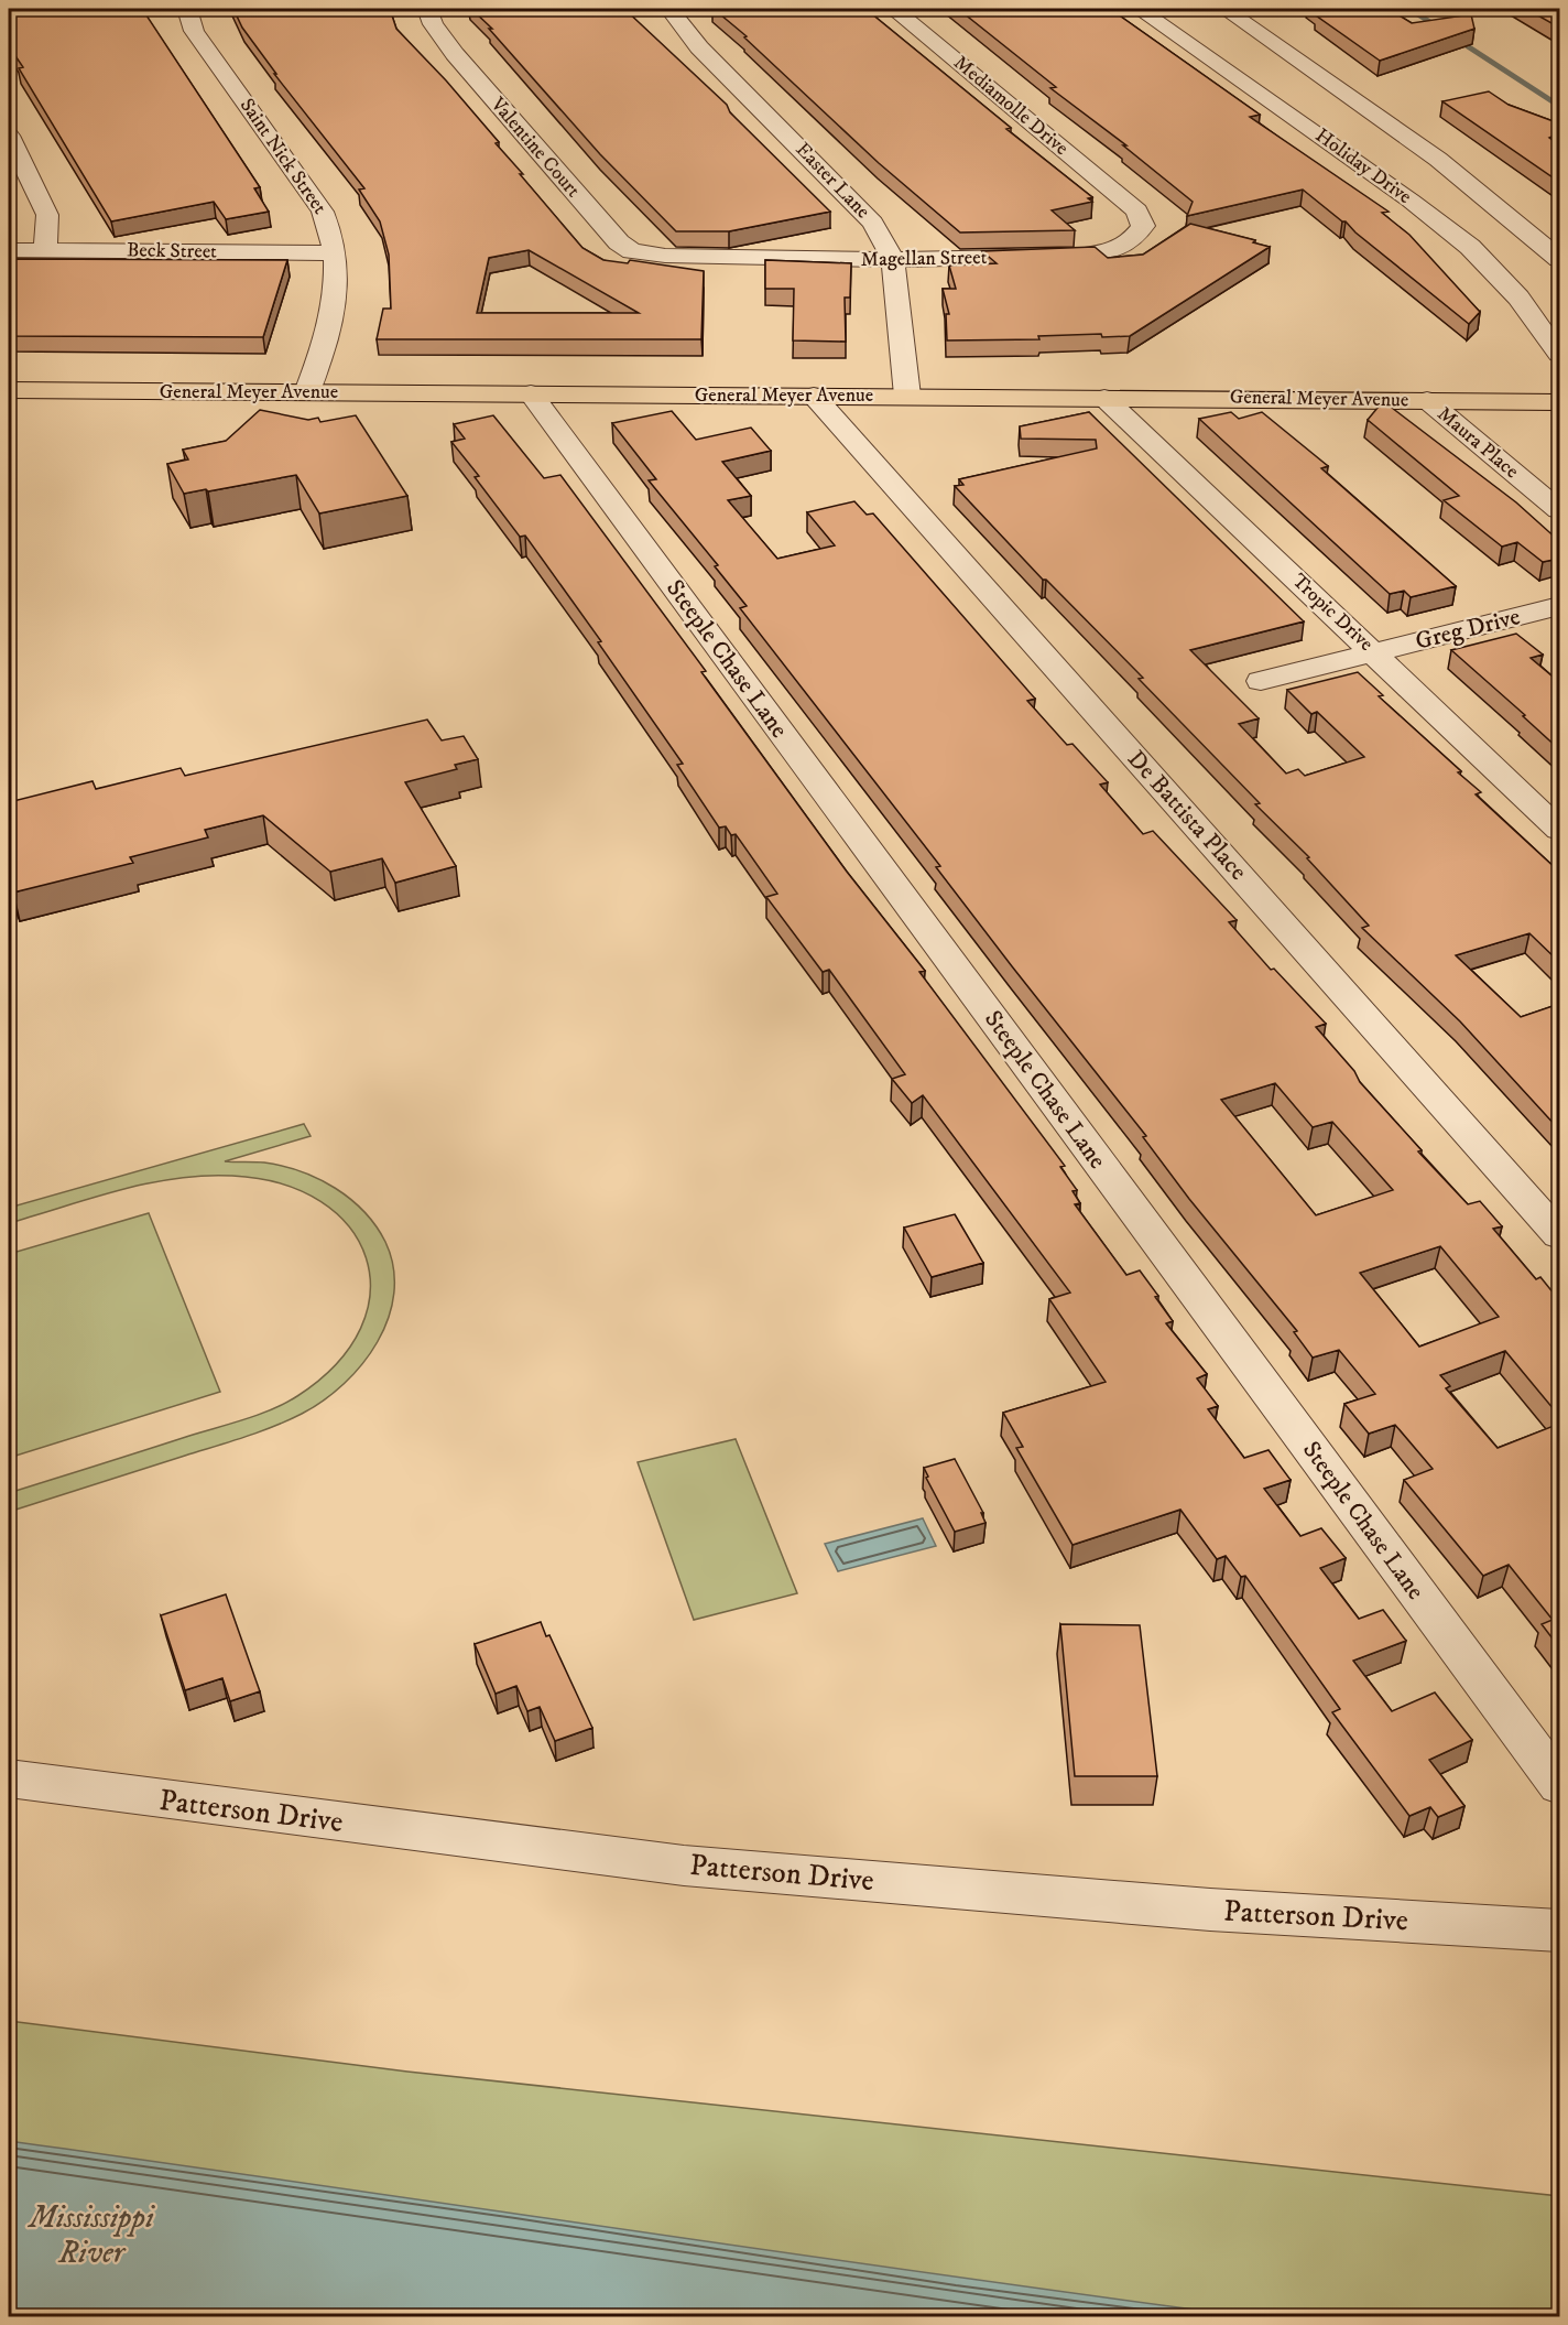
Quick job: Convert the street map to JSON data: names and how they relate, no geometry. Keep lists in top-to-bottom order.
{
  "streets": {
    "main road": ["General Meyer Avenue"],
    "street": [
      "Mediamolle Drive",
      "Valentine Court",
      "Saint Nick Street",
      "Holiday Drive",
      "Easter Lane",
      "Beck Street",
      "Magellan Street",
      "Maura Place",
      "Tropic Drive",
      "Greg Drive",
      "Steeple Chase Lane",
      "De Battista Place",
      "Patterson Drive"
    ]
  },
  "crossings": [
    ["Mediamolle Drive", "Magellan Street"],
    ["Valentine Court", "Magellan Street"],
    ["Saint Nick Street", "Beck Street"],
    ["Saint Nick Street", "General Meyer Avenue"],
    ["Easter Lane", "Magellan Street"],
    ["Easter Lane", "General Meyer Avenue"],
    ["General Meyer Avenue", "Maura Place"],
    ["General Meyer Avenue", "Tropic Drive"],
    ["General Meyer Avenue", "Steeple Chase Lane"],
    ["General Meyer Avenue", "De Battista Place"],
    ["Tropic Drive", "Greg Drive"]
  ],
  "water": ["Mississippi River"]
}
